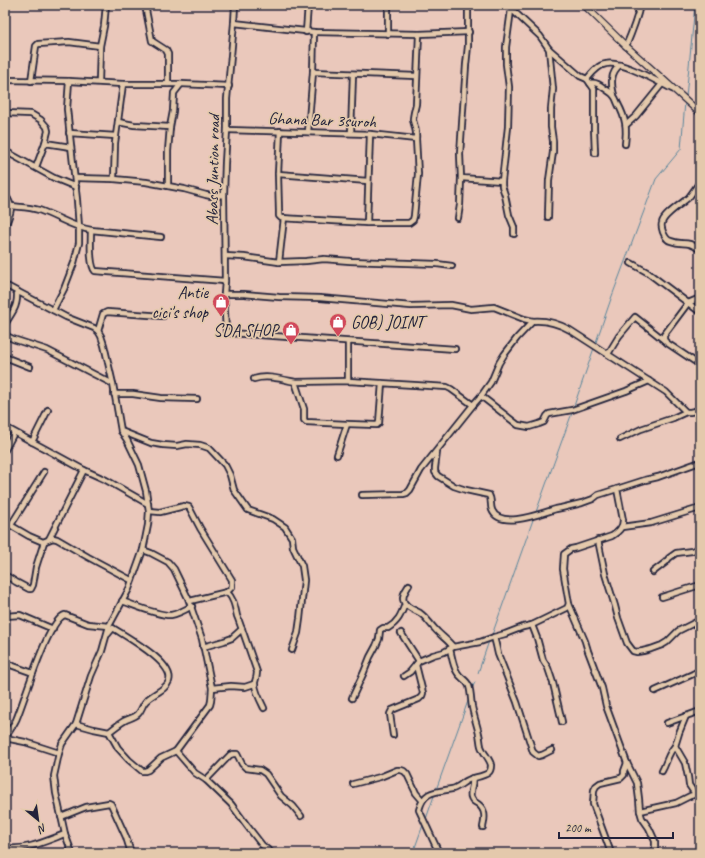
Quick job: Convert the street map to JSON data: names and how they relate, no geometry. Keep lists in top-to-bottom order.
{
  "streets": {
    "street": ["Ghana Bar 3suroh", "Abass Juntion road"]
  },
  "crossings": [
    ["Ghana Bar 3suroh", "Abass Juntion road"]
  ],
  "places": {
    "shop": ["Antie cici's shop", "GOB) JOINT", "SDA SHOP"]
  },
  "scale_bar": "200 m",
  "north": "bottom right"
}
